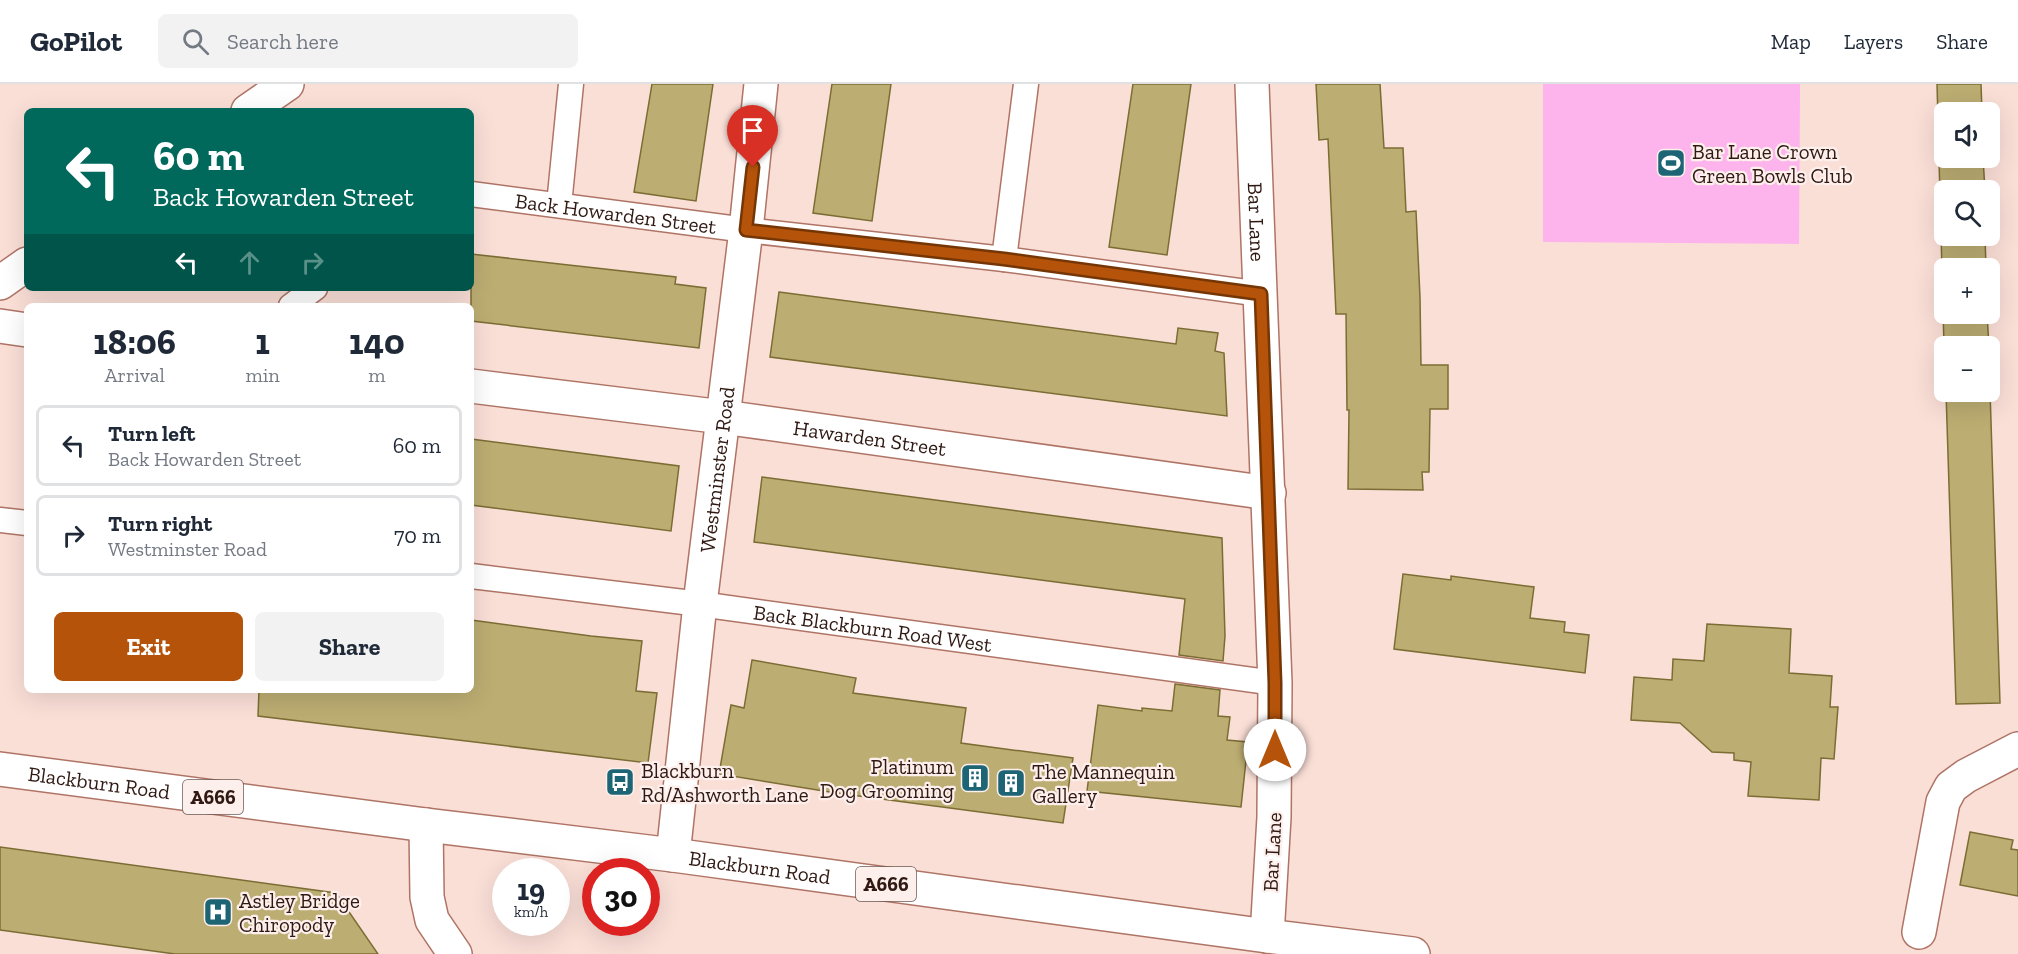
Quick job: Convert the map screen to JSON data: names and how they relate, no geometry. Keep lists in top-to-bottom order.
{
  "streets": {
    "main road": [
      "Bar Lane",
      "Hawarden Street",
      "Westminster Road",
      "Blackburn Road",
      "A666"
    ],
    "lane": ["Back Howarden Street", "Back Blackburn Road West"]
  },
  "crossings": [
    ["Back Howarden Street", "Bar Lane"],
    ["Back Howarden Street", "Westminster Road"],
    ["Bar Lane", "Hawarden Street"],
    ["Bar Lane", "Back Blackburn Road West"],
    ["Bar Lane", "Blackburn Road"],
    ["Hawarden Street", "Westminster Road"],
    ["Westminster Road", "Back Blackburn Road West"],
    ["Westminster Road", "Blackburn Road"]
  ],
  "places": {
    "sports": ["Bar Lane Crown Green Bowls Club"],
    "building": ["Platinum Dog Grooming", "The Mannequin Gallery"],
    "bus stop": ["Blackburn Rd/Ashworth Lane"],
    "hospital": ["Astley Bridge Chiropody"]
  },
  "page": {
    "header": "GoPilot",
    "search": "Search here",
    "nav": ["Map", "Layers", "Share"],
    "map_buttons": ["+", "−"],
    "turn": ["60 m", "Back Howarden Street"],
    "eta": [
      "18:06",
      "Arrival",
      "1",
      "min",
      "140",
      "m"
    ],
    "list": [
      {
        "name": "Turn left",
        "note": "Back Howarden Street",
        "value": "60 m"
      },
      {
        "name": "Turn right",
        "note": "Westminster Road",
        "value": "70 m"
      }
    ],
    "buttons": ["Exit", "Share"],
    "speed": "19 km/h",
    "limit": "30"
  }
}
